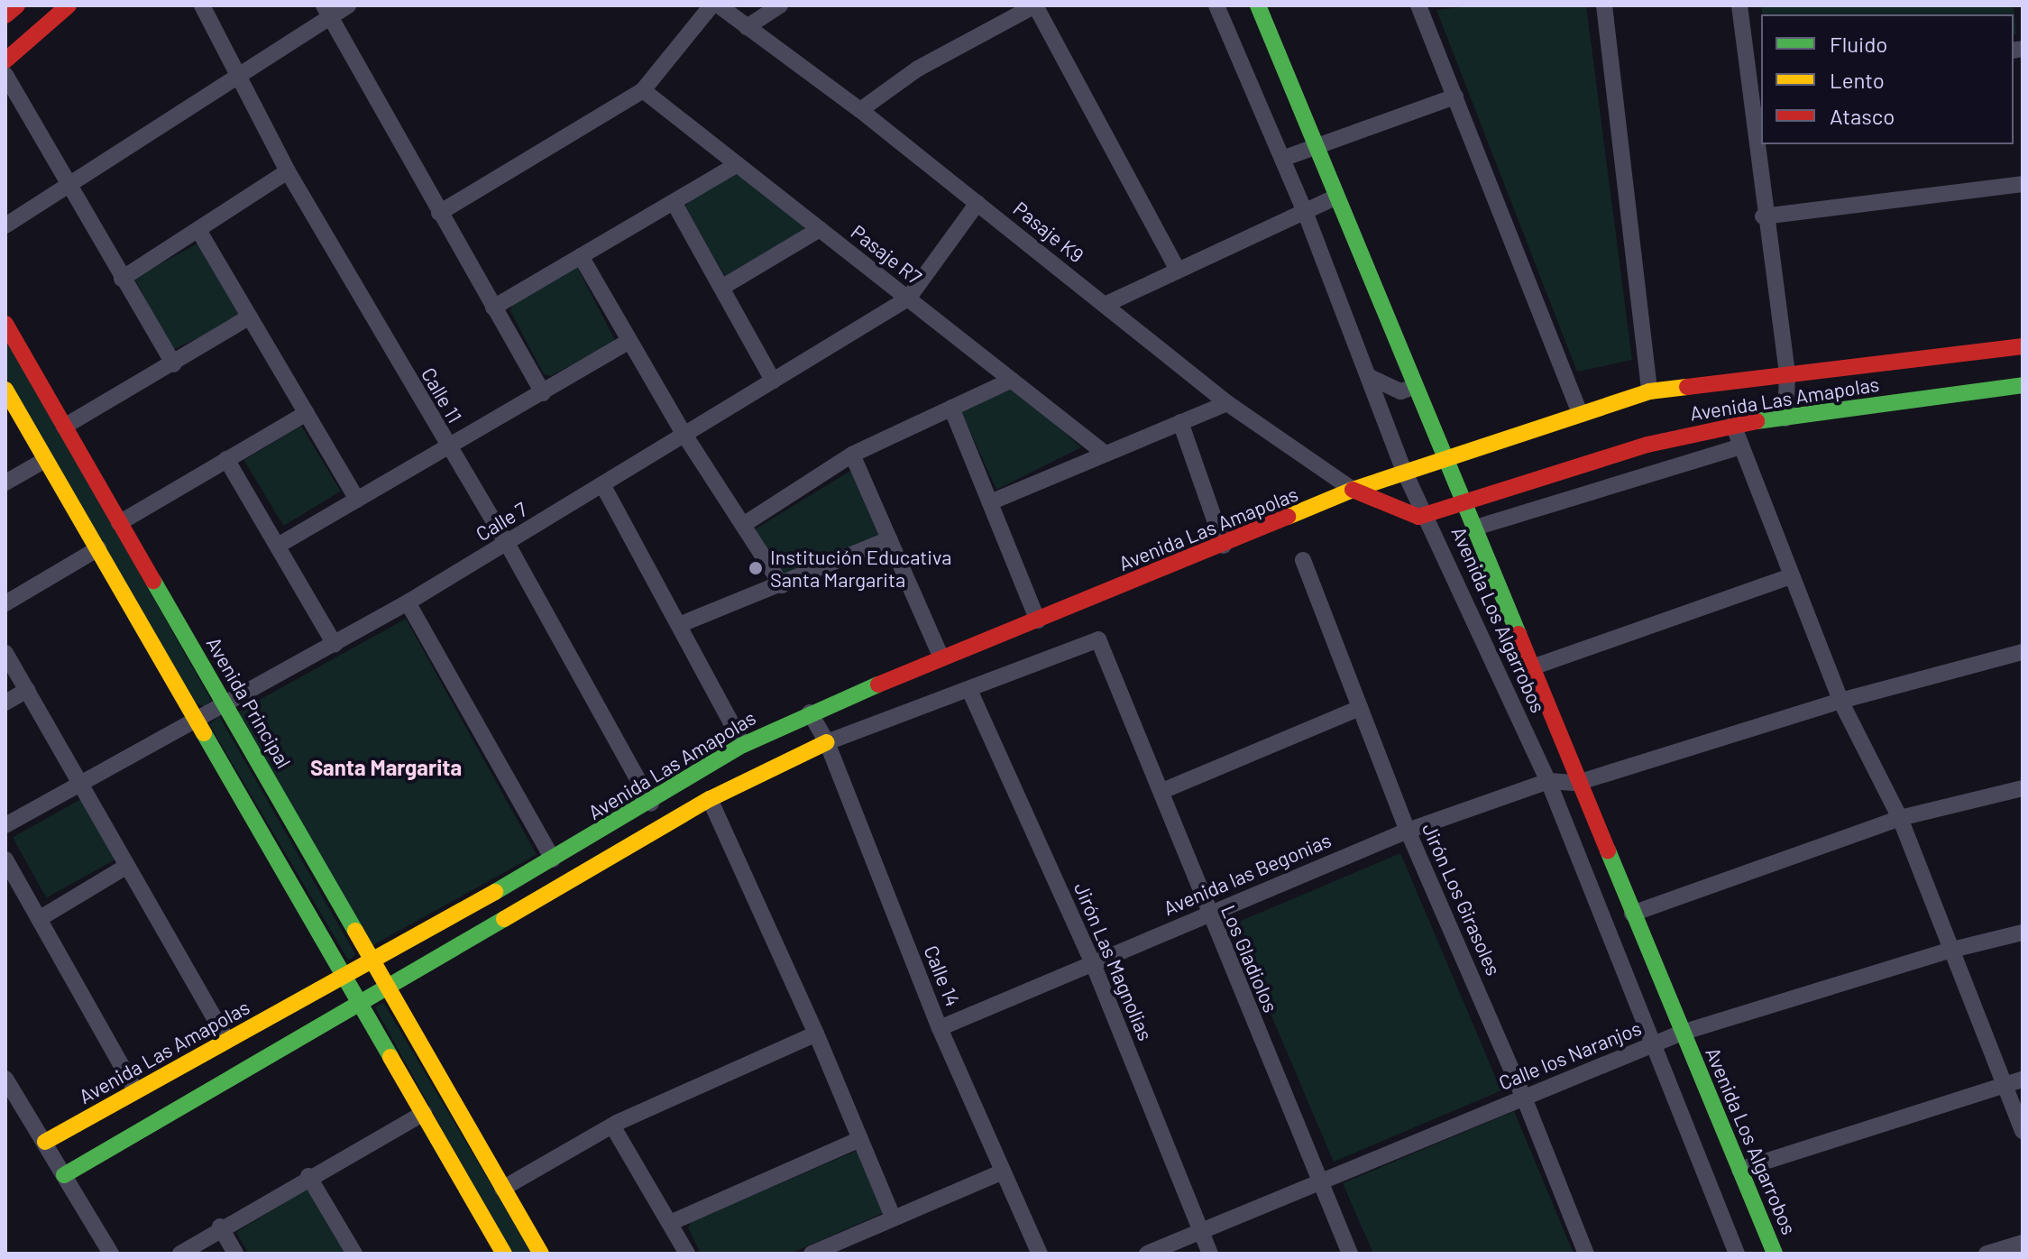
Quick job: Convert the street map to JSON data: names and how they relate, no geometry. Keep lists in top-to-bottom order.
{
  "streets": {
    "street": [
      "Pasaje K9",
      "Pasaje R7",
      "Calle 11",
      "Avenida Las Amapolas",
      "Calle 7",
      "Avenida Los Algarrobos",
      "Avenida Principal",
      "Avenida las Begonias",
      "Jirón Los Girasoles",
      "Los Gladiolos",
      "Jirón Las Magnolias",
      "Calle 14",
      "Calle los Naranjos"
    ]
  },
  "crossings": [
    ["Pasaje K9", "Avenida Las Amapolas"],
    ["Pasaje K9", "Calle 7"],
    ["Pasaje R7", "Calle 7"],
    ["Calle 11", "Avenida Las Amapolas"],
    ["Calle 11", "Calle 7"],
    ["Avenida Las Amapolas", "Avenida Los Algarrobos"],
    ["Avenida Las Amapolas", "Avenida Principal"],
    ["Avenida Las Amapolas", "Calle 14"],
    ["Calle 7", "Avenida Principal"],
    ["Avenida Los Algarrobos", "Avenida las Begonias"],
    ["Avenida Los Algarrobos", "Calle los Naranjos"],
    ["Avenida las Begonias", "Jirón Los Girasoles"],
    ["Avenida las Begonias", "Los Gladiolos"],
    ["Avenida las Begonias", "Jirón Las Magnolias"],
    ["Avenida las Begonias", "Calle 14"],
    ["Jirón Los Girasoles", "Calle los Naranjos"],
    ["Los Gladiolos", "Jirón Las Magnolias"],
    ["Los Gladiolos", "Calle los Naranjos"],
    ["Jirón Las Magnolias", "Calle los Naranjos"]
  ],
  "districts": ["Santa Margarita"],
  "places": ["Institución Educativa Santa Margarita"],
  "legend": ["Fluido", "Lento", "Atasco"]
}
